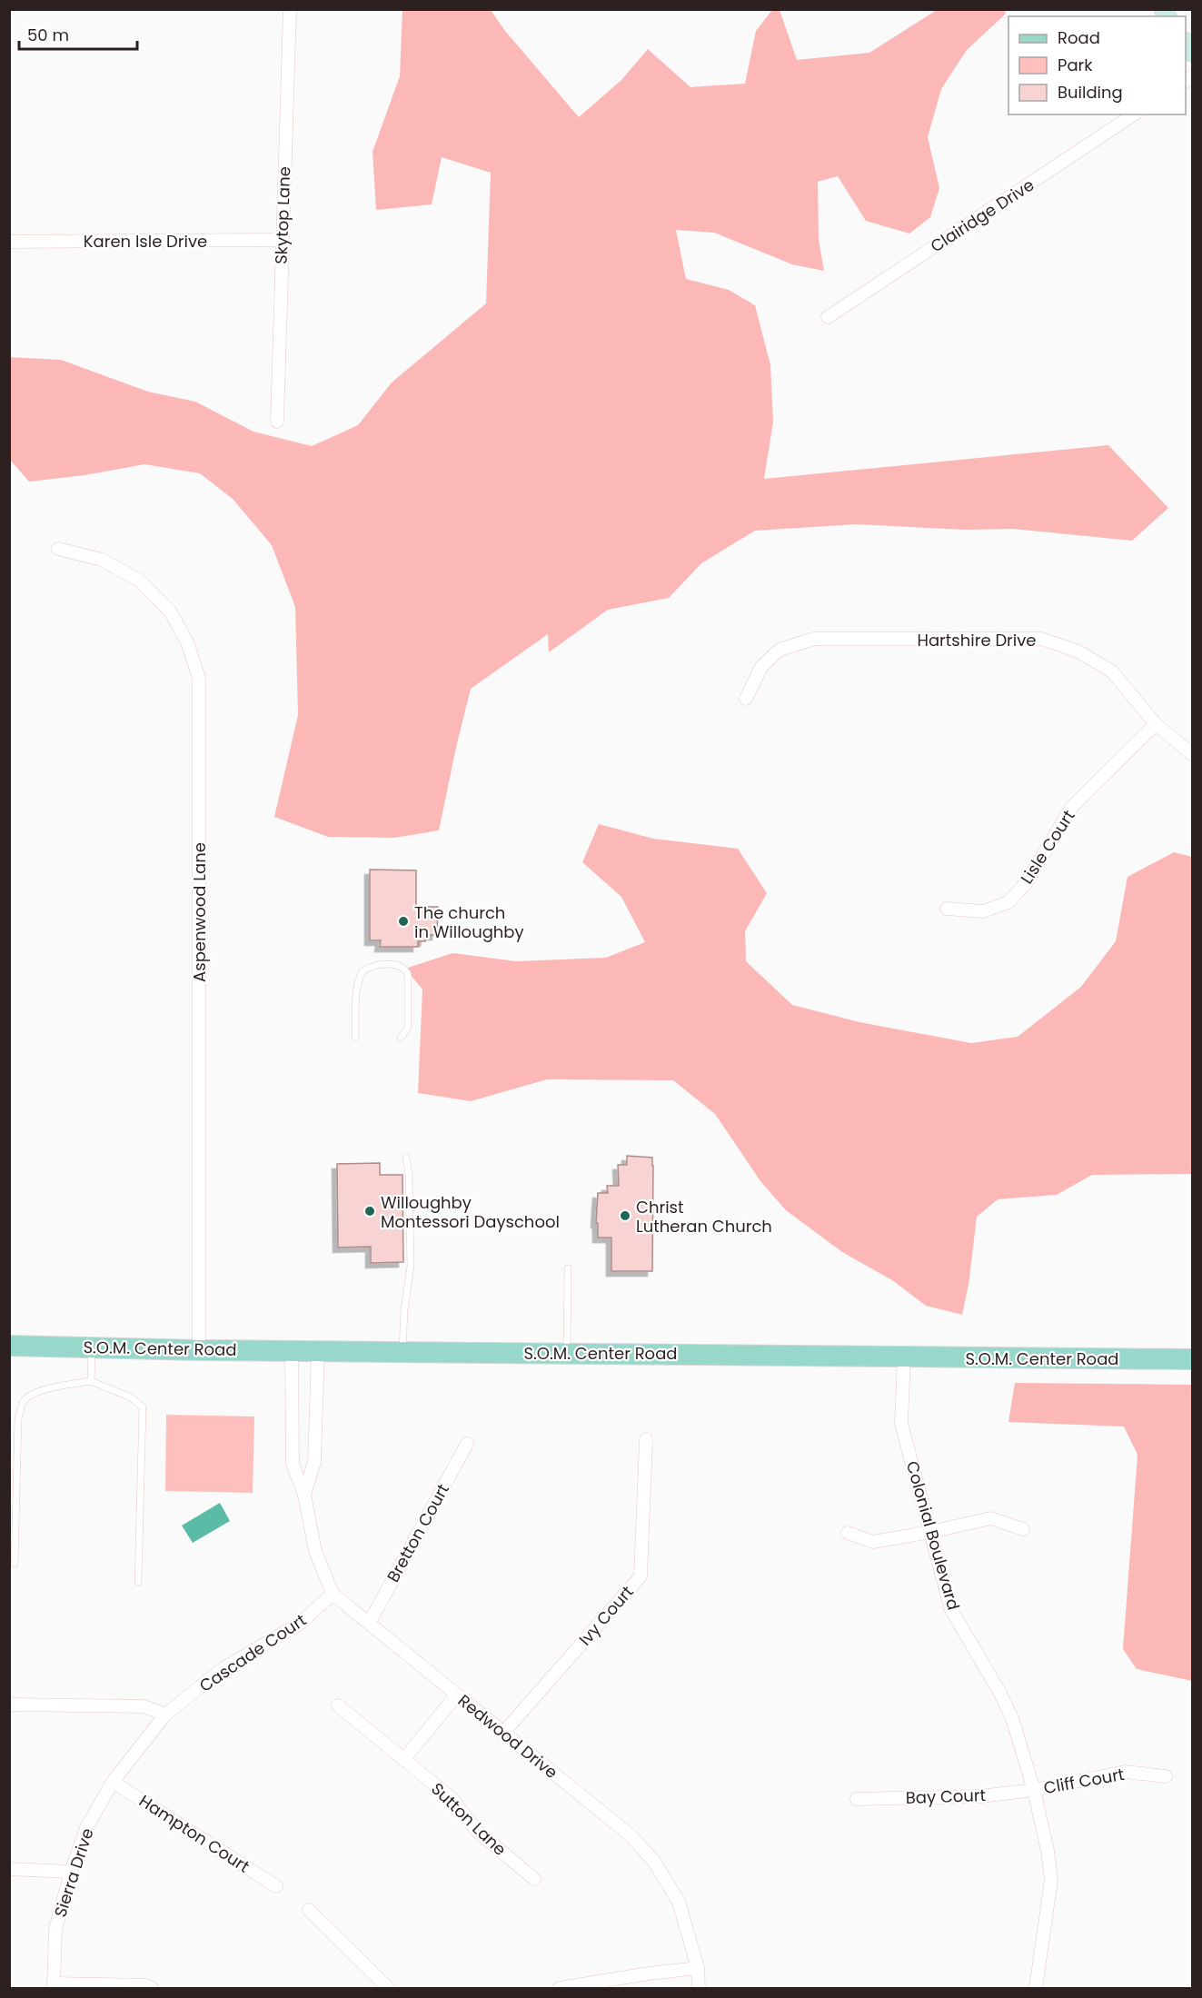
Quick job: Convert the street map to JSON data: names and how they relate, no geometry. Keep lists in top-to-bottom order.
{
  "streets": {
    "main road": ["S.O.M. Center Road"],
    "street": [
      "Skytop Lane",
      "Clairidge Drive",
      "Karen Isle Drive",
      "Hartshire Drive",
      "Lisle Court",
      "Aspenwood Lane",
      "Bretton Court",
      "Colonial Boulevard",
      "Ivy Court",
      "Cascade Court",
      "Redwood Drive",
      "Cliff Court",
      "Bay Court",
      "Sutton Lane",
      "Hampton Court",
      "Sierra Drive"
    ]
  },
  "crossings": [
    ["Skytop Lane", "Karen Isle Drive"],
    ["Hartshire Drive", "Lisle Court"],
    ["Aspenwood Lane", "S.O.M. Center Road"],
    ["S.O.M. Center Road", "Colonial Boulevard"],
    ["Bretton Court", "Redwood Drive"],
    ["Colonial Boulevard", "Cliff Court"],
    ["Colonial Boulevard", "Bay Court"],
    ["Ivy Court", "Redwood Drive"],
    ["Cascade Court", "Redwood Drive"],
    ["Cascade Court", "Sierra Drive"],
    ["Cliff Court", "Bay Court"],
    ["Hampton Court", "Sierra Drive"]
  ],
  "places": ["The church in Willoughby", "Willoughby Montessori Dayschool", "Christ Lutheran Church"],
  "legend": ["Road", "Park", "Building"],
  "scale_bar": "50 m"
}
